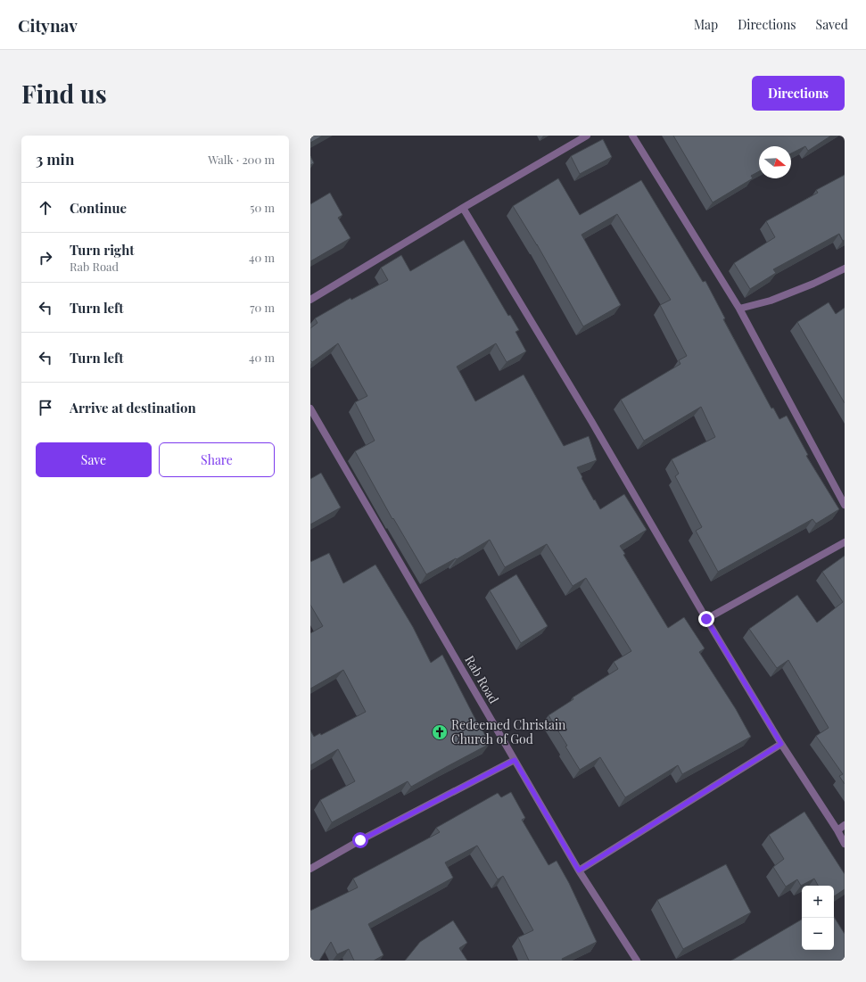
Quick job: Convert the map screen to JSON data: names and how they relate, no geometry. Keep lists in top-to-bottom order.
{
  "streets": {
    "street": ["Rab Road"]
  },
  "places": {
    "church": ["Redeemed Christain Church of God"]
  },
  "north": "right",
  "page": {
    "header": "Citynav",
    "nav": ["Map", "Directions", "Saved"],
    "buttons": [
      "Directions",
      ["Save", "Share"]
    ],
    "title": "Find us",
    "heading": ["3 min", "Walk · 200 m"],
    "list": [
      ["Continue", "50 m"],
      ["Turn right", "Rab Road", "40 m"],
      ["Turn left", "70 m"],
      ["Turn left", "40 m"],
      "Arrive at destination"
    ],
    "map_buttons": ["+", "−"]
  }
}
